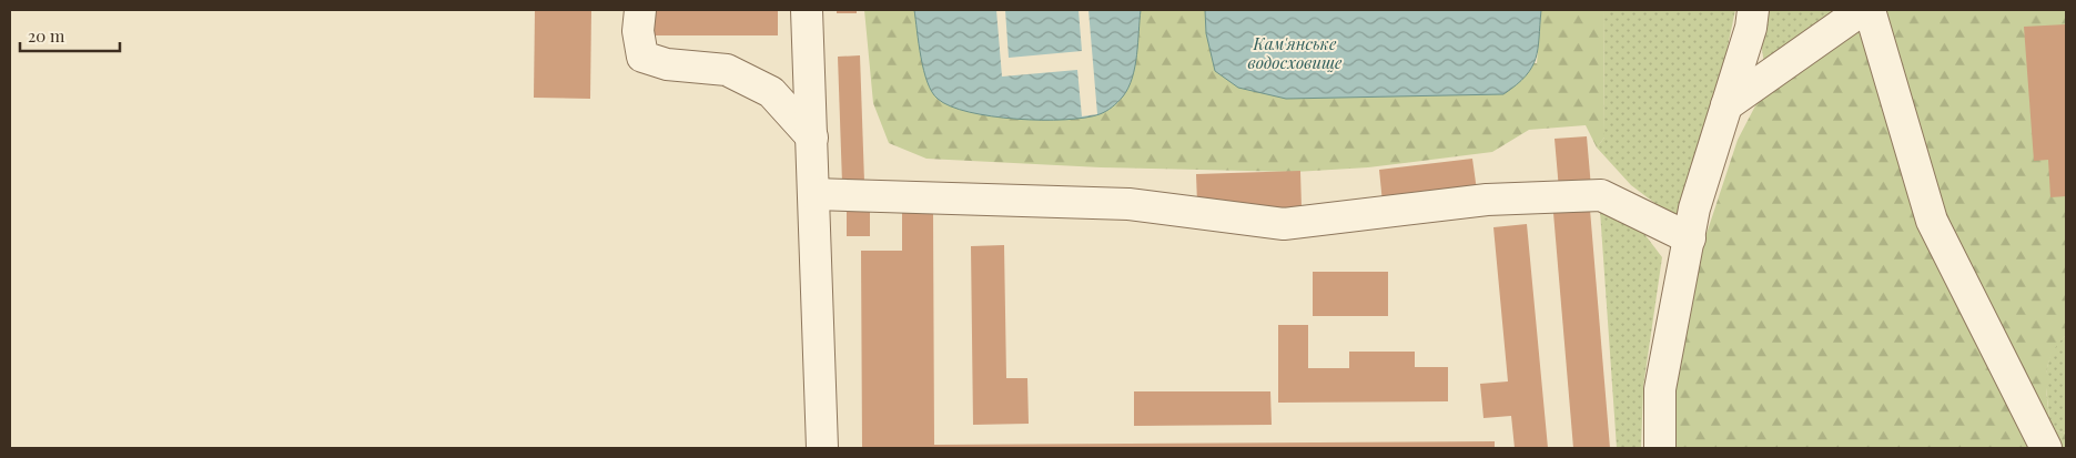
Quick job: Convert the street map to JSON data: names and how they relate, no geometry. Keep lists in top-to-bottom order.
{
  "water": ["Кам'янське водосховище"],
  "scale_bar": "20 m"
}
